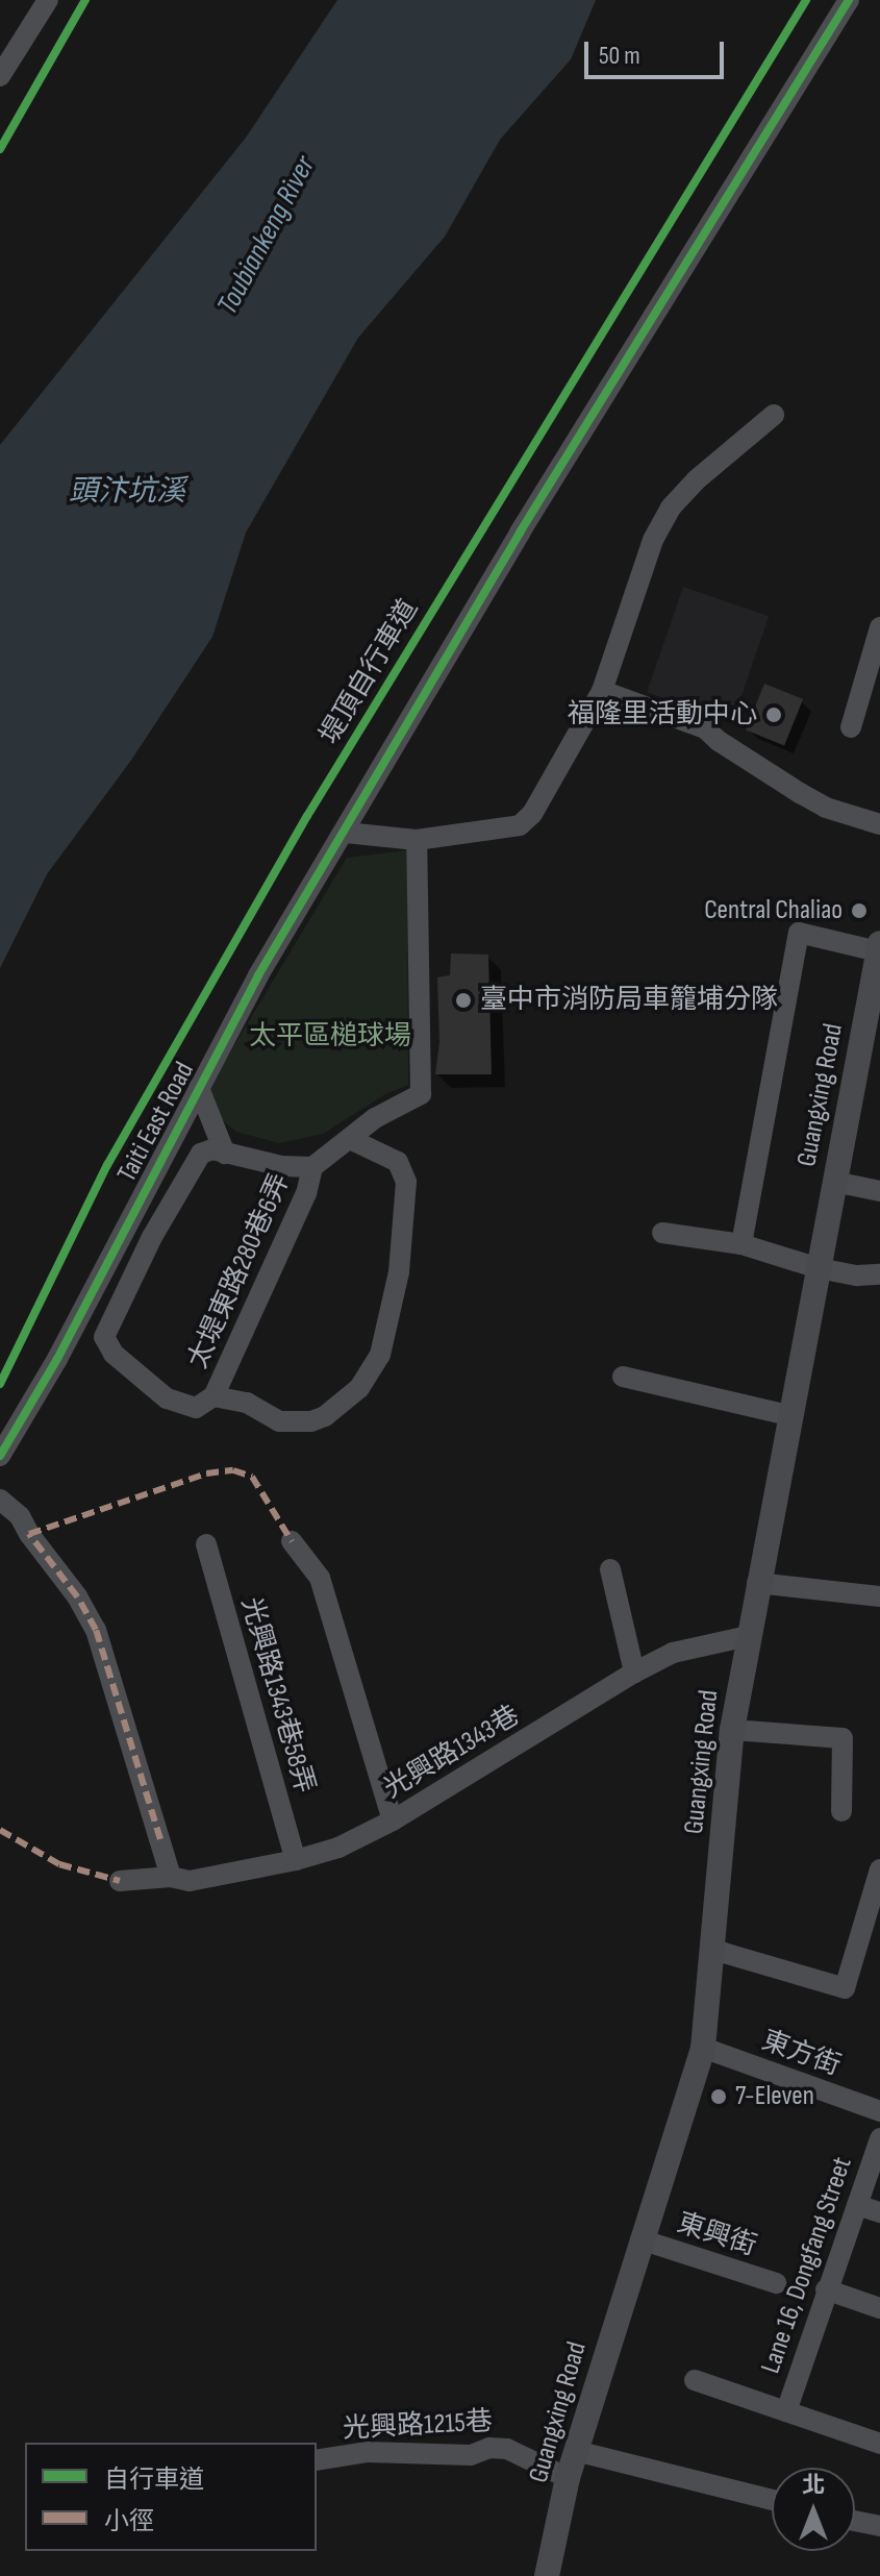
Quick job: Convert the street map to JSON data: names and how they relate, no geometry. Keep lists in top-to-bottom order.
{
  "streets": {
    "main road": ["Guangxing Road"],
    "street": [
      "Taiti East Road",
      "太堤東路280巷6弄",
      "光興路1343巷58弄",
      "光興路1343巷",
      "東方街",
      "東興街",
      "Lane 16, Dongfang Street",
      "光興路1215巷"
    ],
    "cycle path": ["堤頂自行車道"]
  },
  "crossings": [
    ["Guangxing Road", "光興路1343巷"],
    ["Guangxing Road", "東方街"],
    ["Guangxing Road", "東興街"],
    ["Guangxing Road", "光興路1215巷"],
    ["光興路1343巷58弄", "光興路1343巷"]
  ],
  "water": ["Toubiankeng River", "頭汴坑溪"],
  "parks": ["太平區槌球場"],
  "places": [
    "福隆里活動中心",
    "Central Chaliao",
    "臺中市消防局車籠埔分隊",
    "7-Eleven"
  ],
  "legend": ["自行車道", "小徑"],
  "scale_bar": "50 m",
  "north": "top"
}
